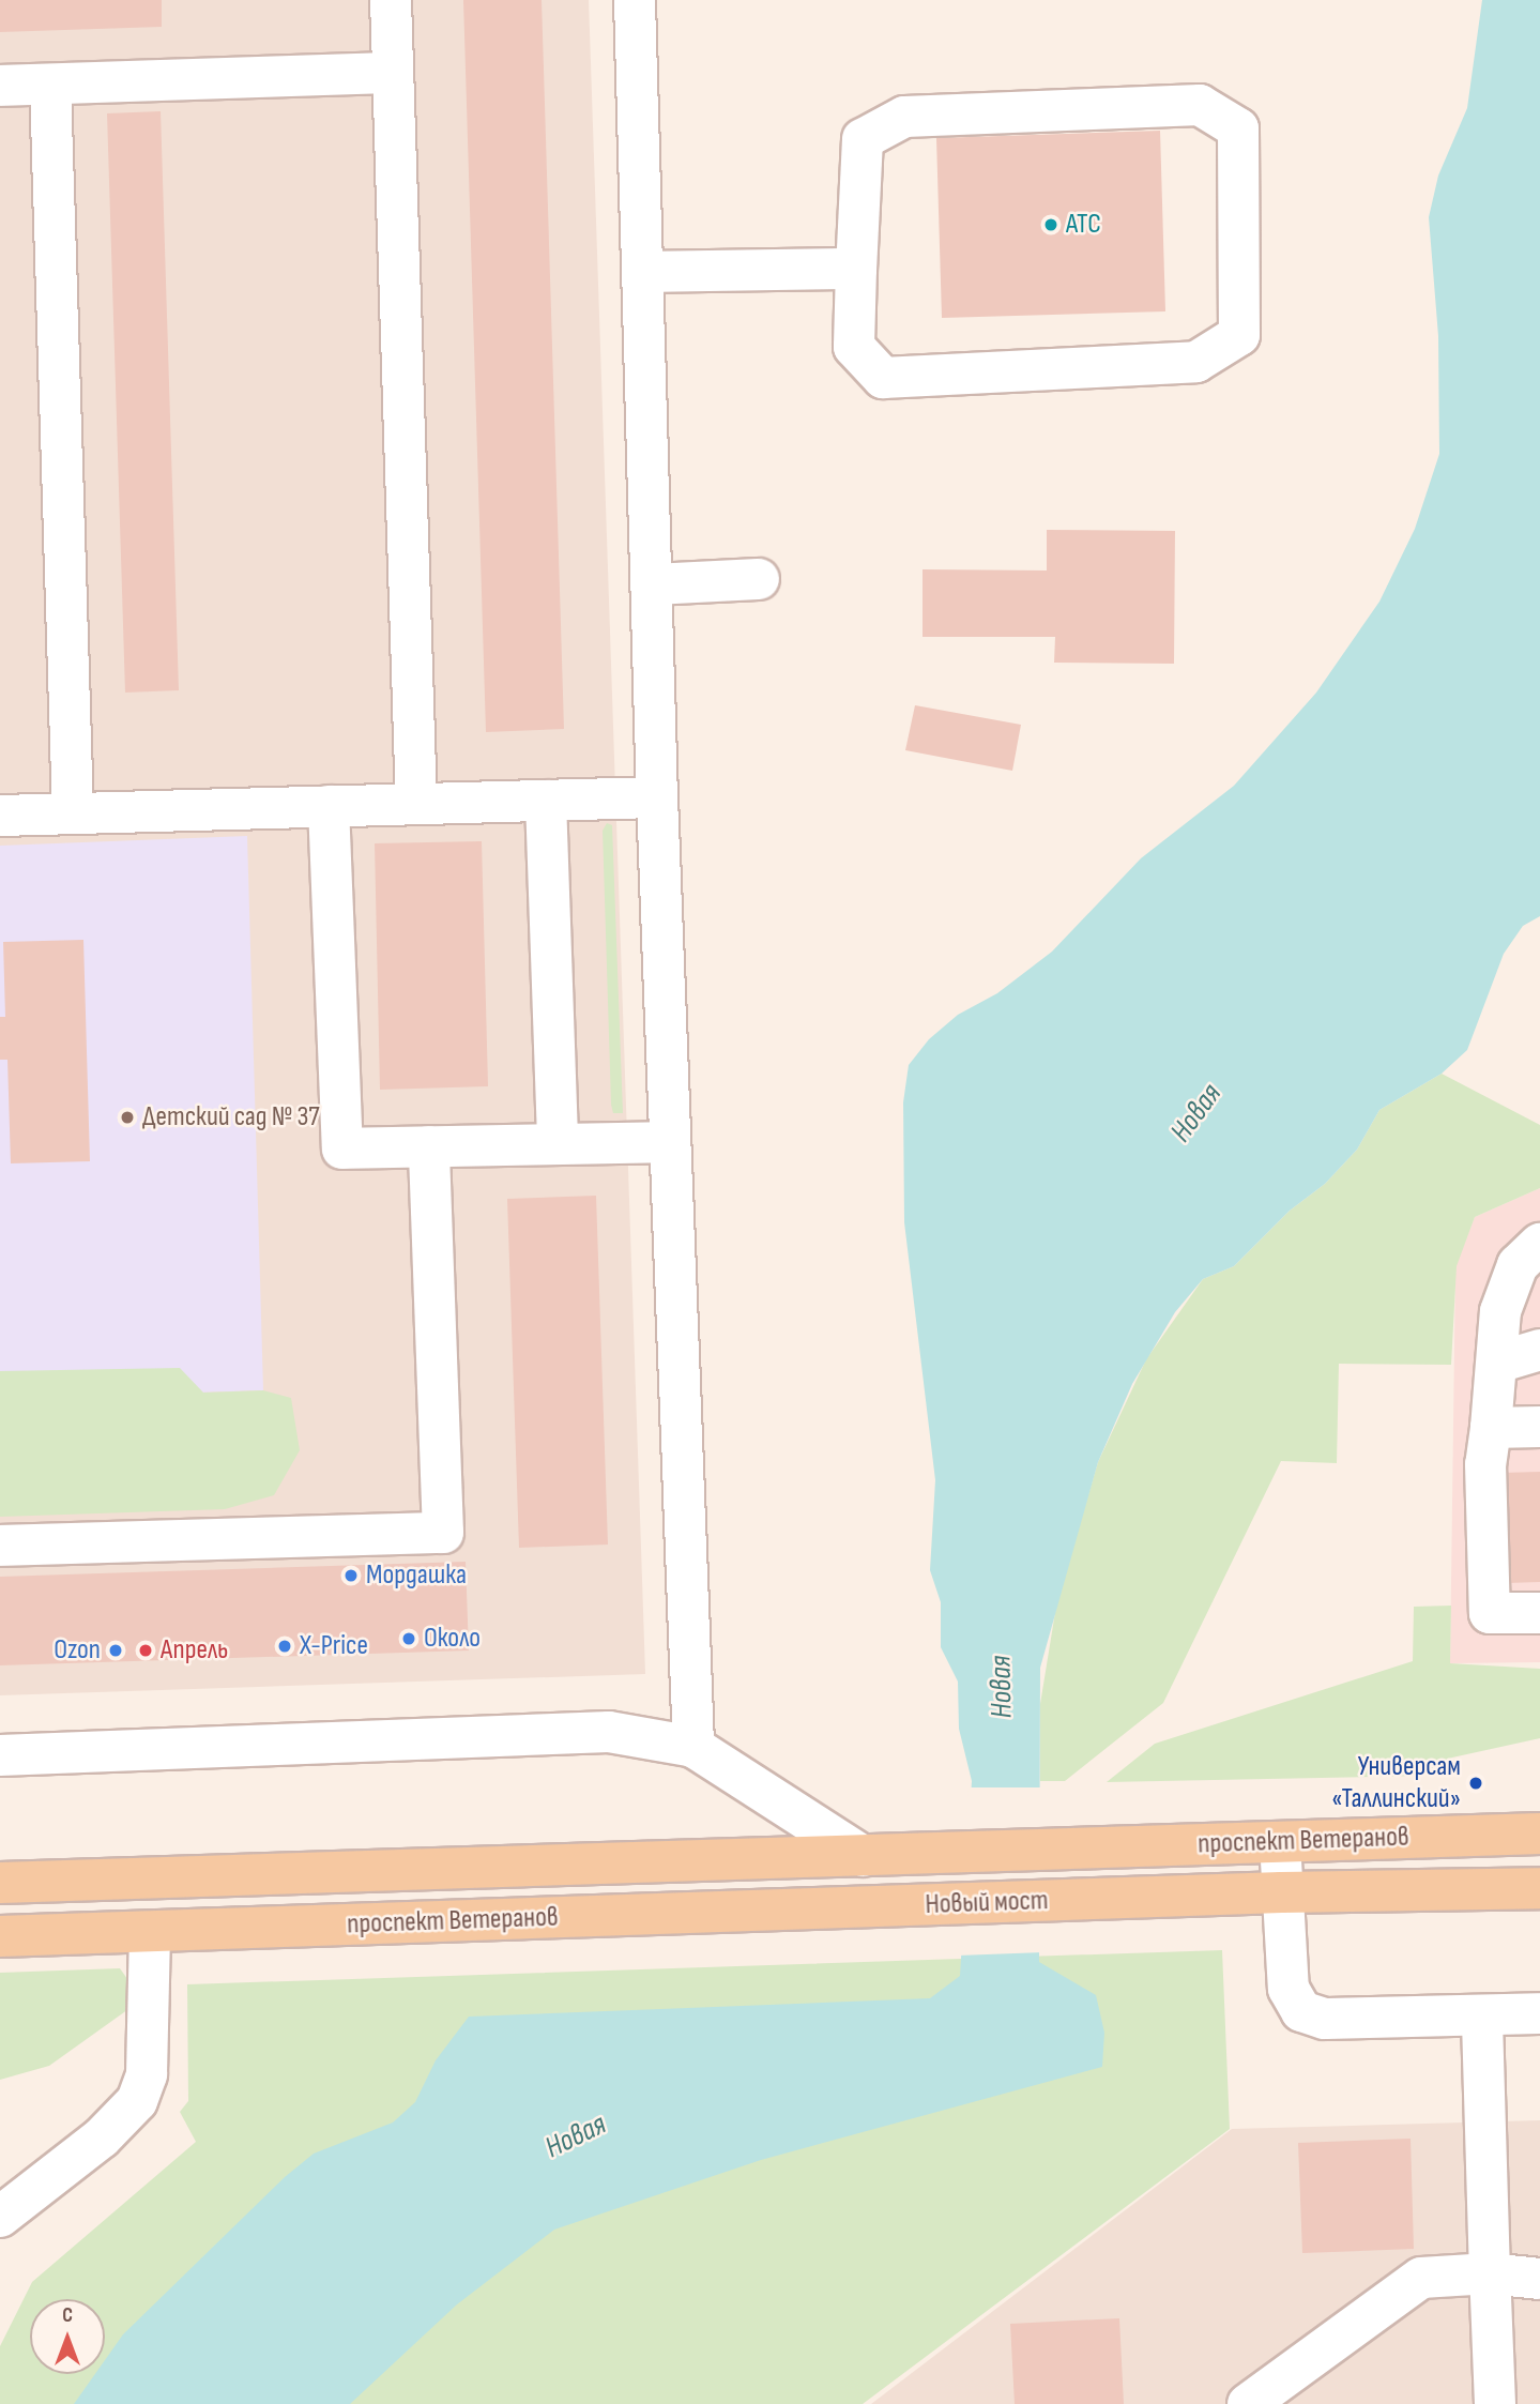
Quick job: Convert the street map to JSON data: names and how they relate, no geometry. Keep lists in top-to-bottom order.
{
  "streets": {
    "main road": ["проспект Ветеранов", "Новый мост"]
  },
  "crossings": [
    ["проспект Ветеранов", "Новый мост"]
  ],
  "water": ["Новая"],
  "places": [
    "АТС",
    "Детский сад № 37",
    "Мордашка",
    "Около",
    "X-Price",
    "Ozon",
    "Апрель",
    "Универсам «Таллинский»"
  ],
  "north": "top"
}
